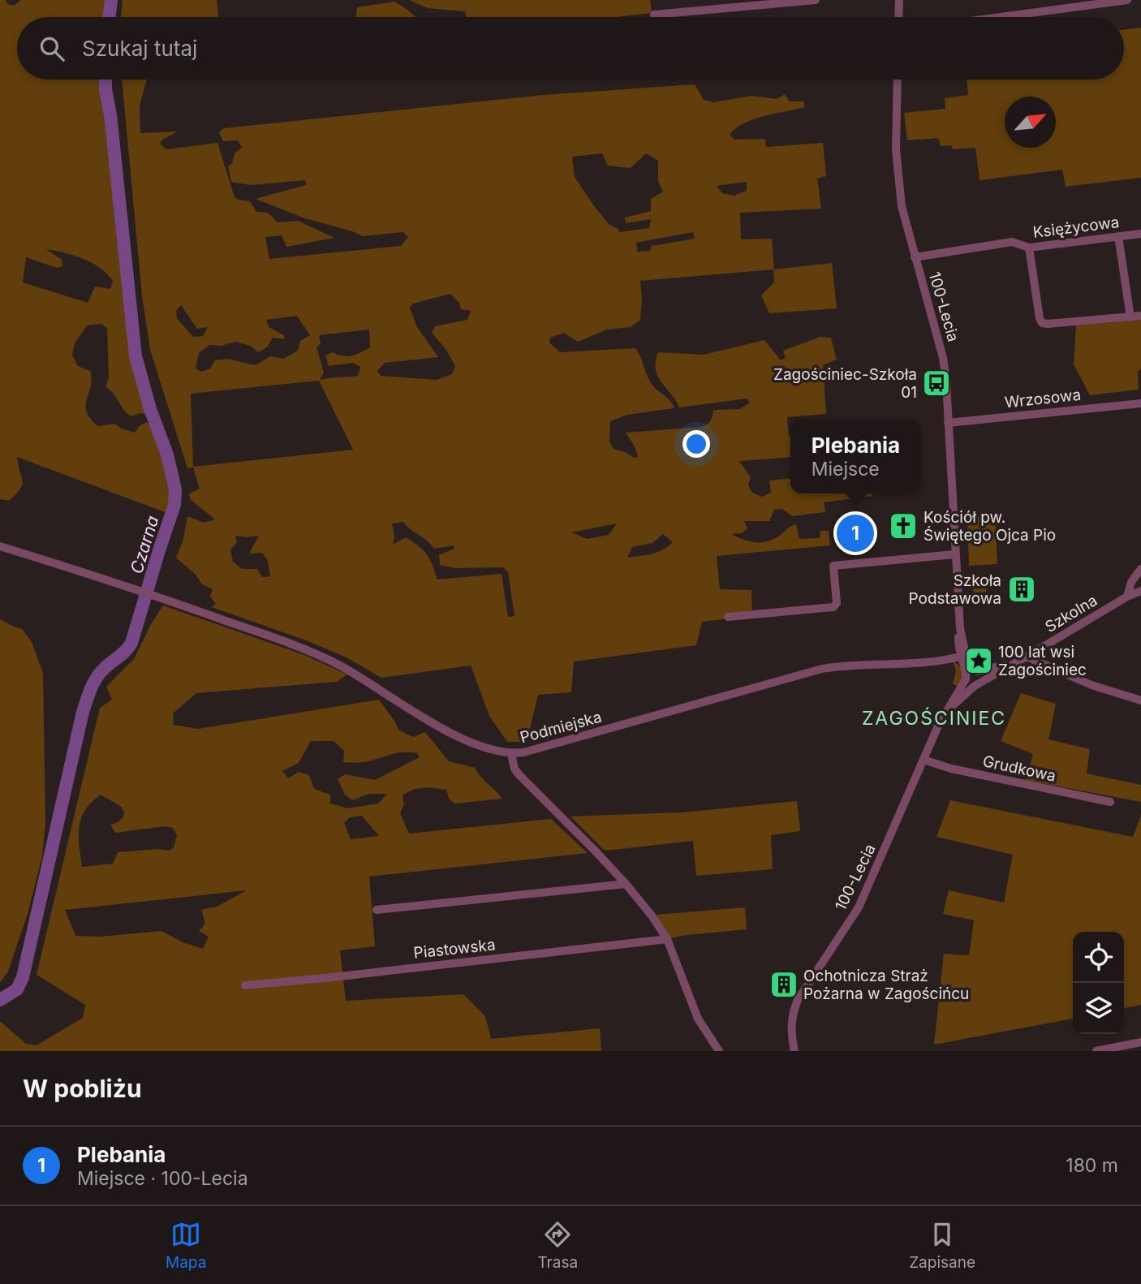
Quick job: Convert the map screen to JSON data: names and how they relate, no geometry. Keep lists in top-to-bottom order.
{
  "streets": {
    "street": [
      "Księżycowa",
      "100-Lecia",
      "Wrzosowa",
      "Szkolna",
      "Podmiejska",
      "Grudkowa",
      "Piastowska"
    ]
  },
  "crossings": [
    ["Księżycowa", "100-Lecia"],
    ["100-Lecia", "Wrzosowa"],
    ["100-Lecia", "Szkolna"],
    ["100-Lecia", "Podmiejska"],
    ["100-Lecia", "Grudkowa"]
  ],
  "districts": ["ZAGOŚCINIEC"],
  "water": ["Czarna"],
  "places": {
    "bus stop": ["Zagościniec-Szkoła 01"],
    "church": ["Kościół pw. Świętego Ojca Pio"],
    "building": ["Szkoła Podstawowa", "Ochotnicza Straż Pożarna w Zagościńcu"],
    "place": ["100 lat wsi Zagościniec"]
  },
  "north": "top right",
  "page": {
    "search": "Szukaj tutaj",
    "popup": ["Plebania", "Miejsce"],
    "pins": "1",
    "heading": "W pobliżu",
    "list": [
      {
        "mark": "1",
        "name": "Plebania",
        "note": "Miejsce · 100-Lecia",
        "value": "180 m"
      }
    ],
    "nav": ["Mapa", "Trasa", "Zapisane"]
  }
}
